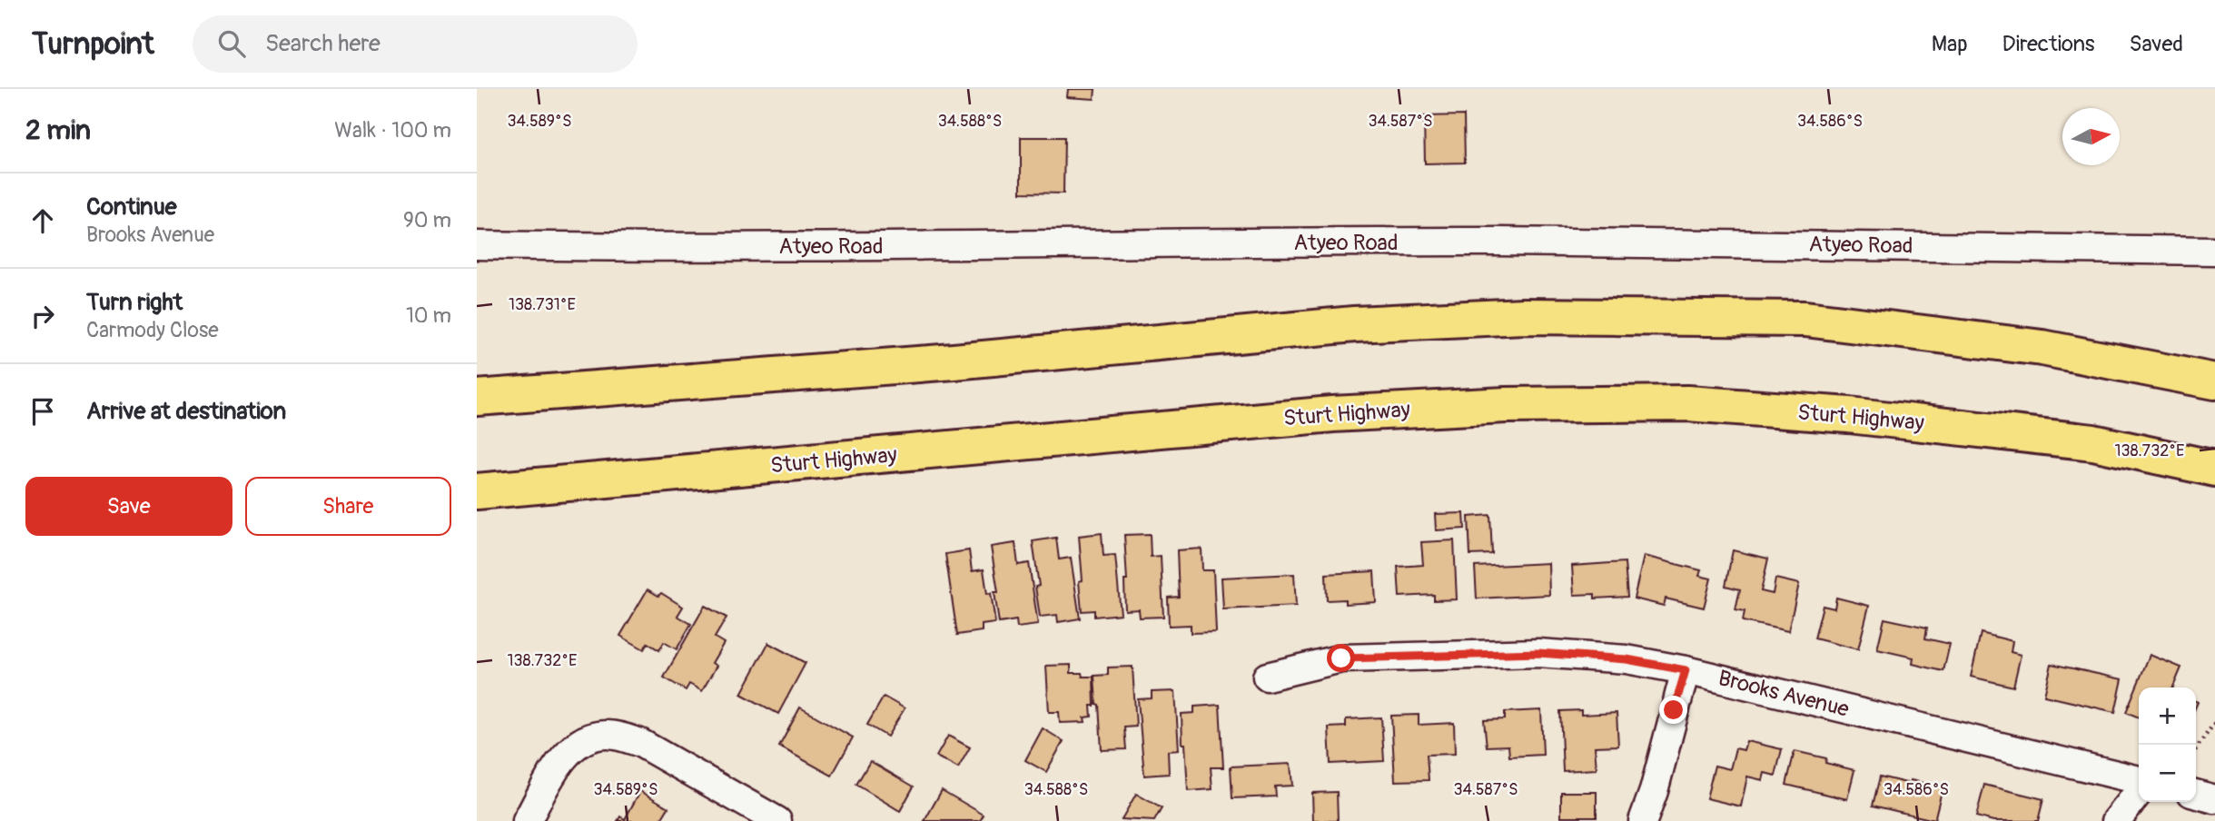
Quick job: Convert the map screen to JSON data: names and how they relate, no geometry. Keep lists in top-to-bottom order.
{
  "streets": {
    "highway": ["Sturt Highway"],
    "street": ["Atyeo Road", "Brooks Avenue"]
  },
  "north": "right",
  "page": {
    "header": "Turnpoint",
    "search": "Search here",
    "nav": ["Map", "Directions", "Saved"],
    "heading": ["2 min", "Walk · 100 m"],
    "list": [
      ["Continue", "Brooks Avenue", "90 m"],
      ["Turn right", "Carmody Close", "10 m"],
      "Arrive at destination"
    ],
    "buttons": ["Save", "Share"],
    "map_buttons": ["+", "−"]
  },
  "coordinates": [
    "34.589°S",
    "34.588°S",
    "34.587°S",
    "34.586°S",
    "138.731°E",
    "138.732°E"
  ]
}
